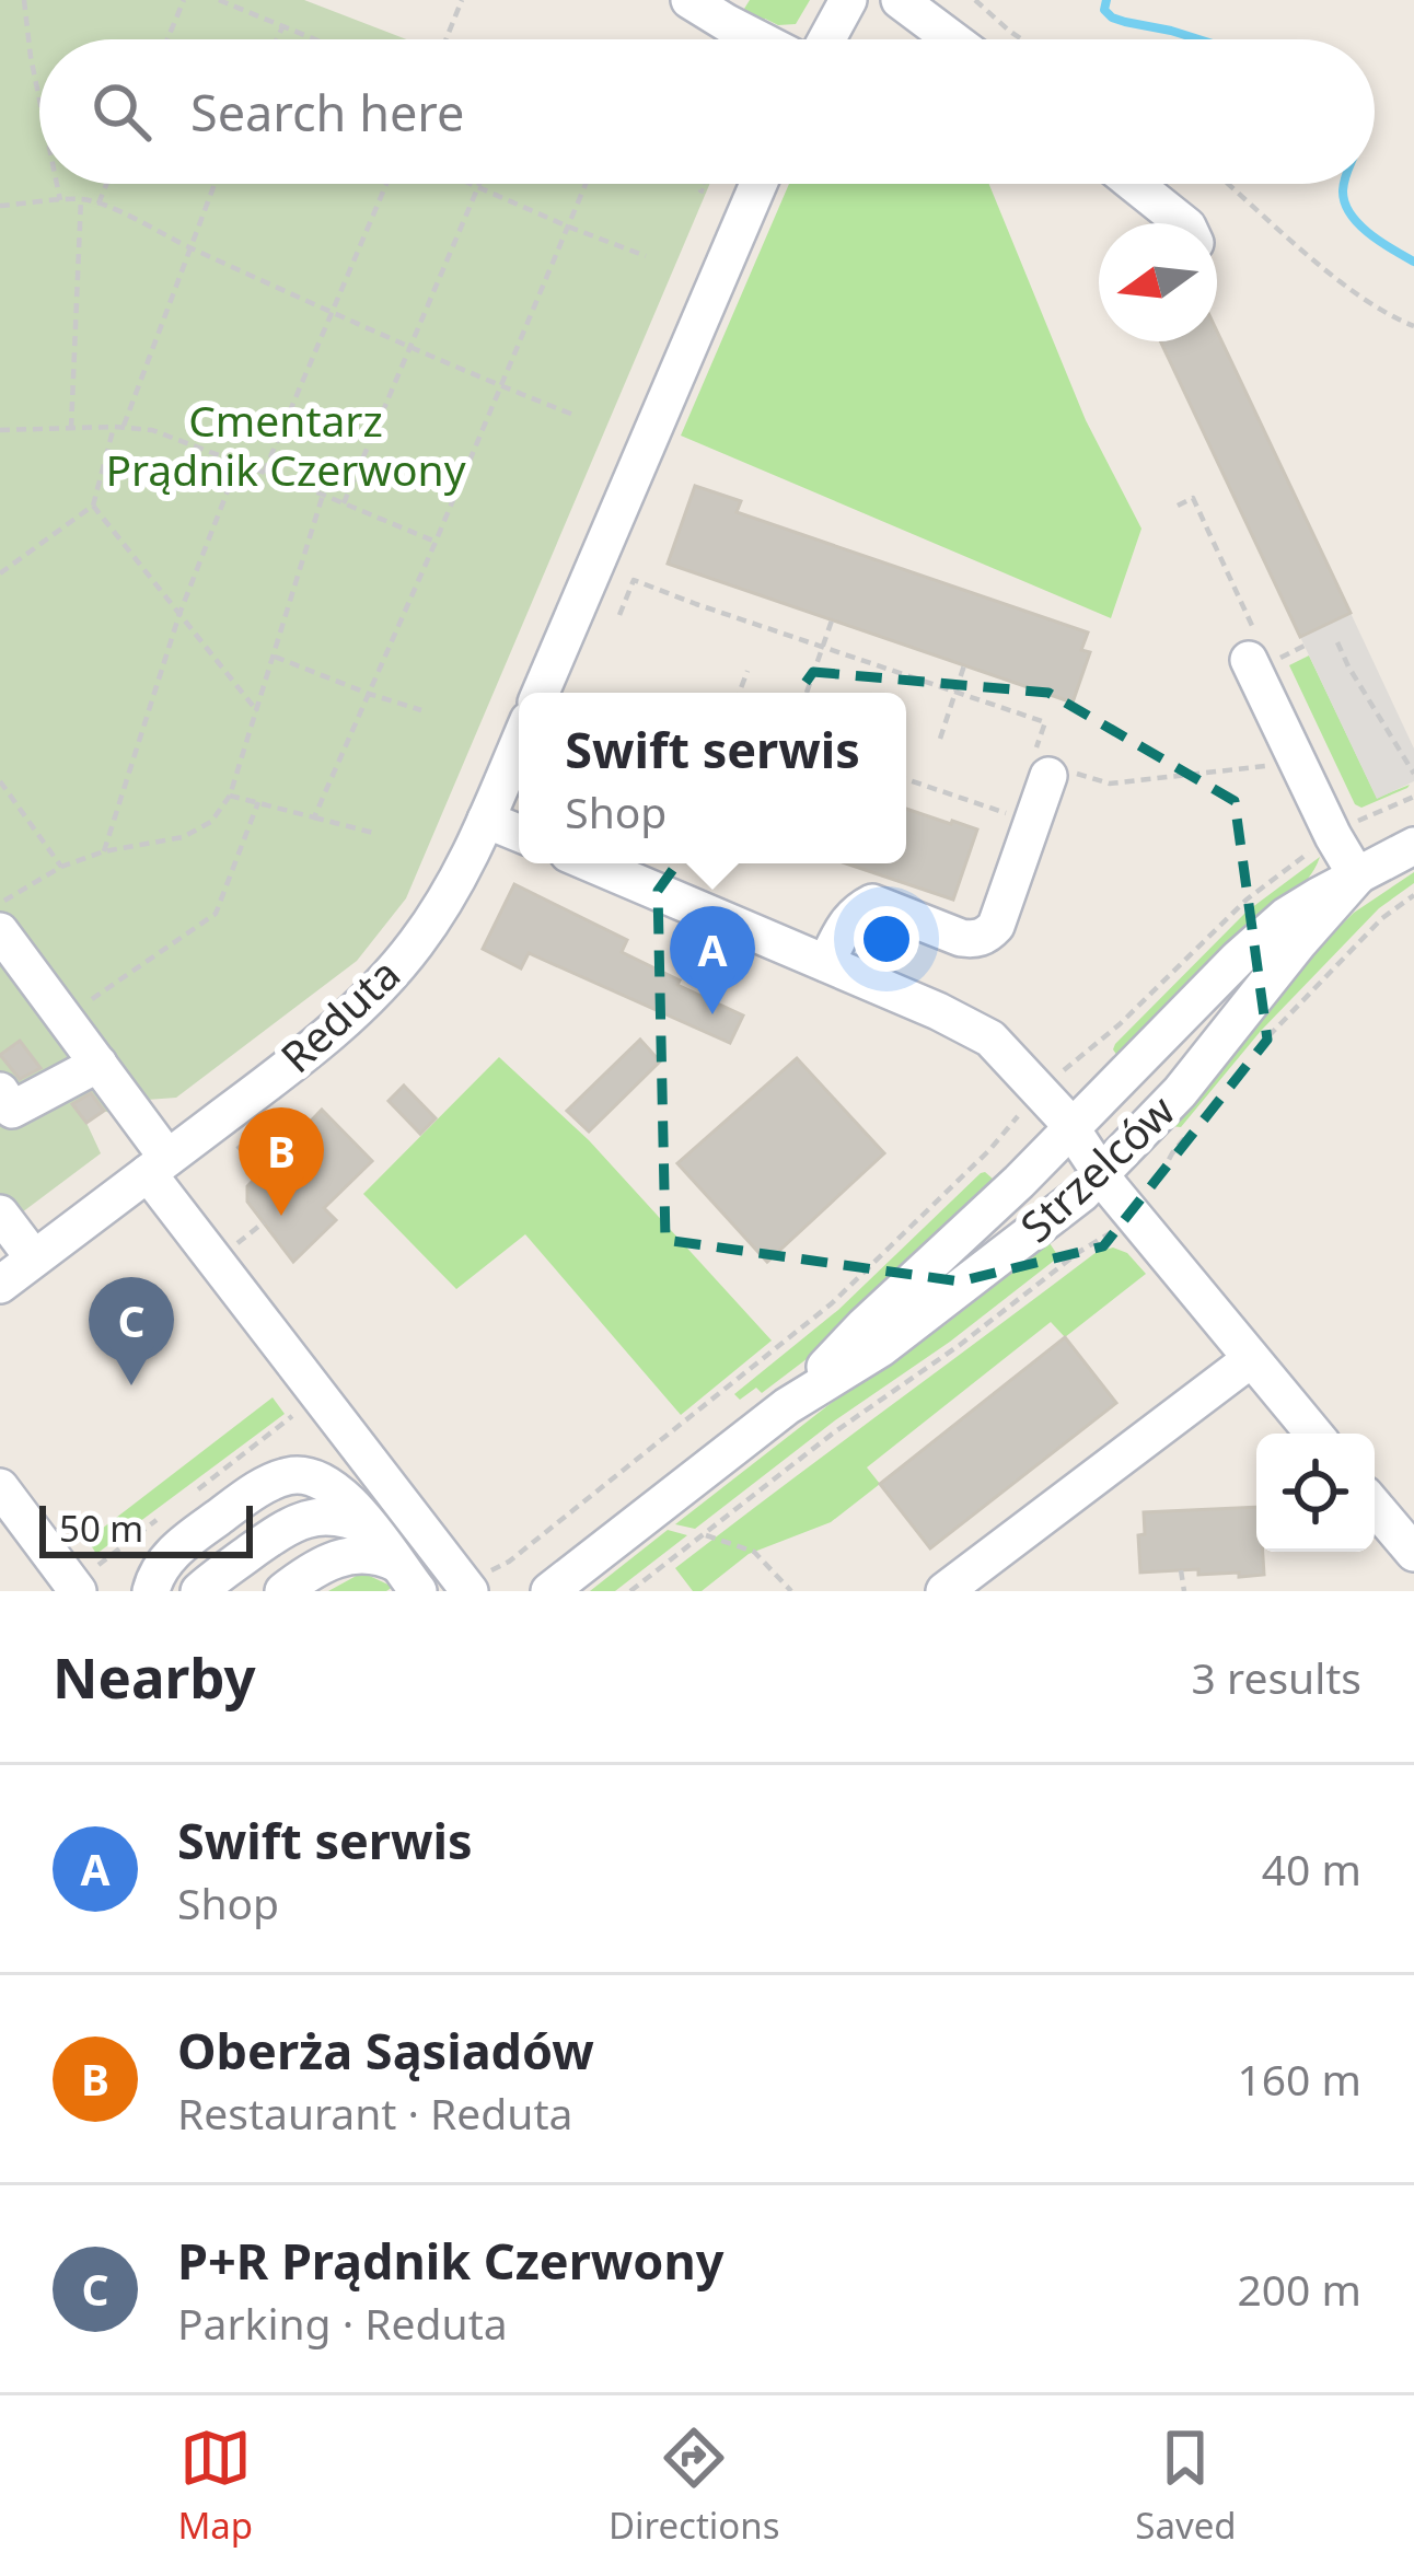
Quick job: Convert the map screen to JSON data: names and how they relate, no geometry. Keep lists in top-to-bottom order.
{
  "streets": {
    "street": ["Reduta", "Strzelców"]
  },
  "parks": ["Cmentarz Prądnik Czerwony"],
  "scale_bar": "50 m",
  "north": "left",
  "page": {
    "search": "Search here",
    "popup": ["Swift serwis", "Shop"],
    "pins": ["A", "B", "C"],
    "scale": "50 m",
    "heading": ["Nearby", "3 results"],
    "list": [
      {
        "mark": "A",
        "name": "Swift serwis",
        "note": "Shop",
        "value": "40 m"
      },
      {
        "mark": "B",
        "name": "Oberża Sąsiadów",
        "note": "Restaurant · Reduta",
        "value": "160 m"
      },
      {
        "mark": "C",
        "name": "P+R Prądnik Czerwony",
        "note": "Parking · Reduta",
        "value": "200 m"
      }
    ],
    "nav": ["Map", "Directions", "Saved"]
  }
}
